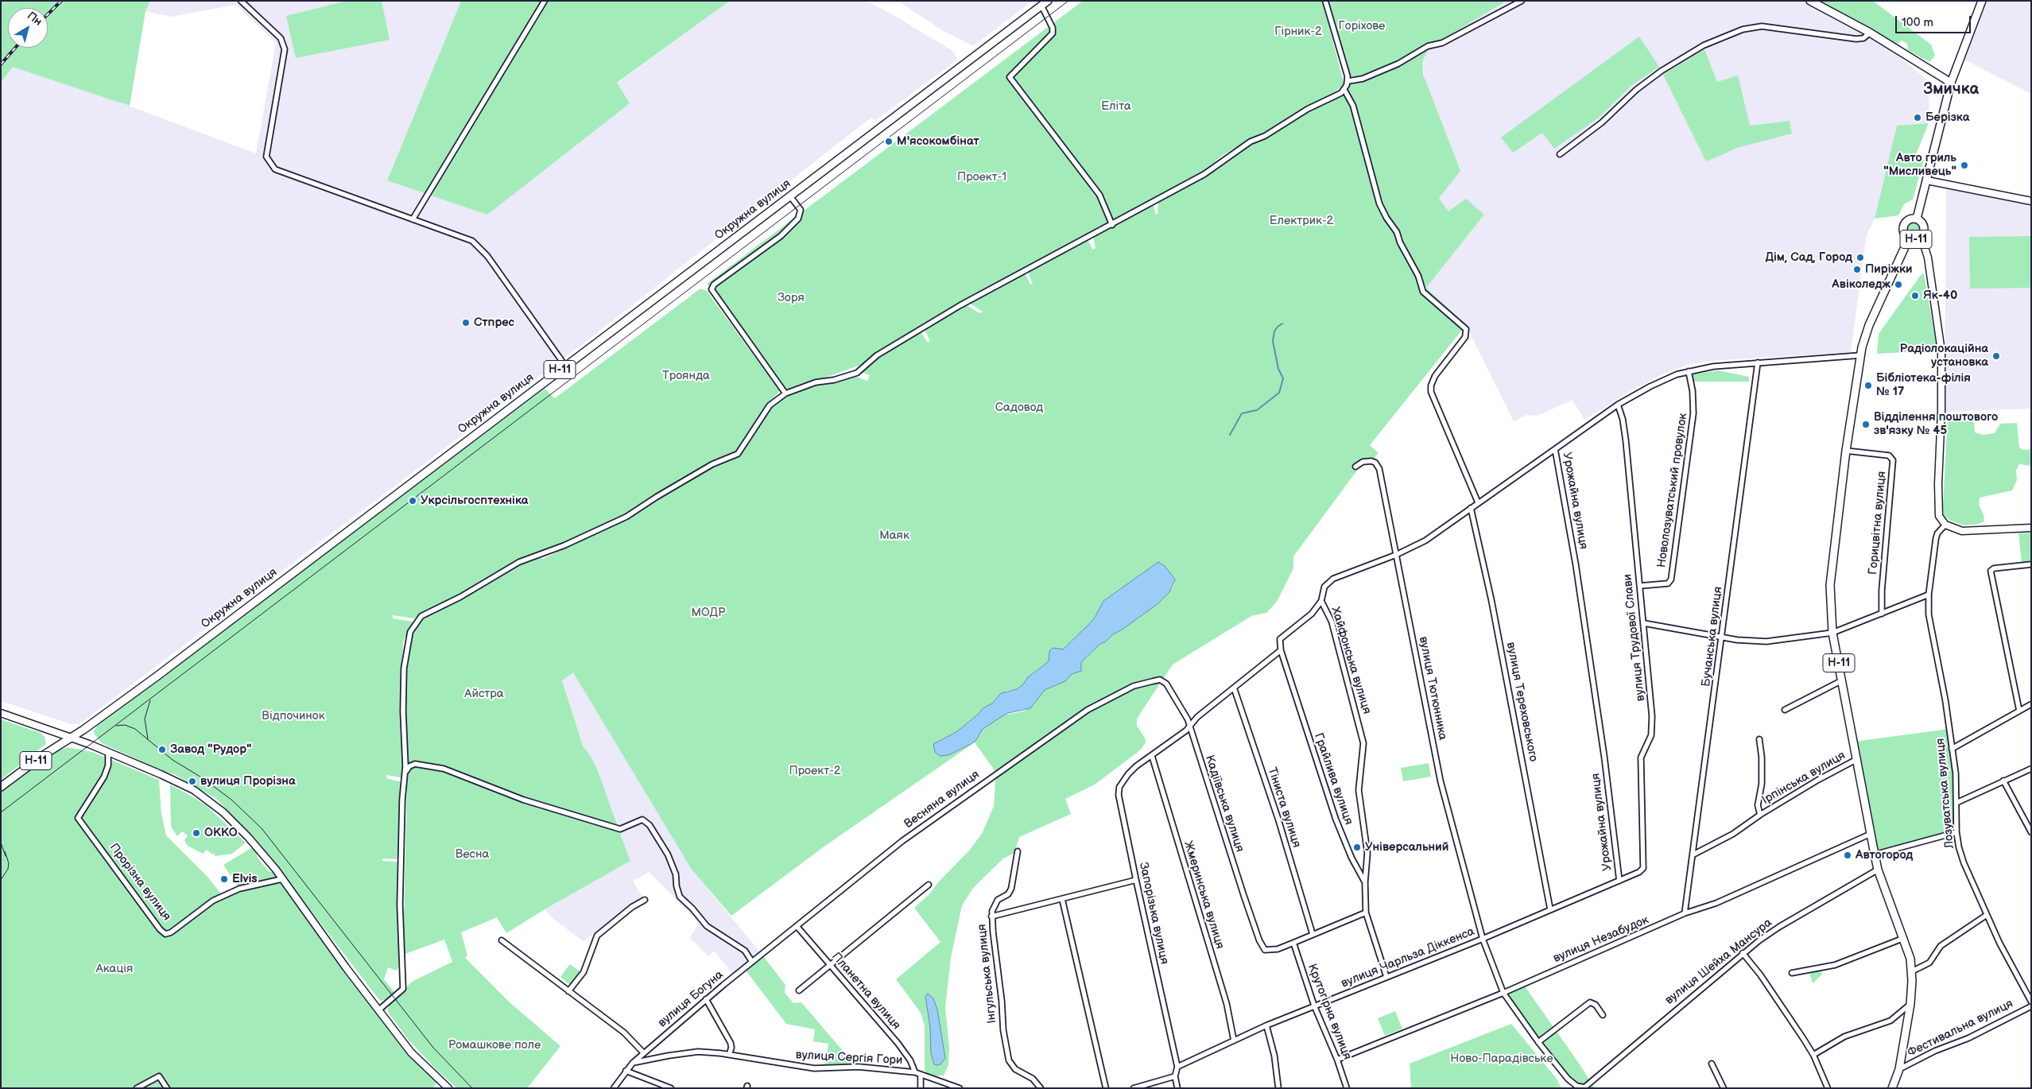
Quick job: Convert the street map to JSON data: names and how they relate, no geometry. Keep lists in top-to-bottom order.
{
  "streets": {
    "main road": ["Окружна вулиця", "Н-11"],
    "street": [
      "Новолозуватський провулок",
      "Урожайна вулиця",
      "Горицвітна вулиця",
      "Бучанська вулиця",
      "вулиця Трудової Слави",
      "Хайфонська вулиця",
      "вулиця Тютюнника",
      "вулиця Тереховського",
      "Ірпінська вулиця",
      "Грайлива вулиця",
      "Лозуватська вулиця",
      "Весняна вулиця",
      "Кадіївська вулиця",
      "Тіниста вулиця",
      "Прорізна вулиця",
      "Жмеринська вулиця",
      "Запорізька вулиця",
      "вулиця Незабудок",
      "вулиця Чарльза Діккенса",
      "вулиця Шейха Мансура",
      "Інгульська вулиця",
      "Планетна вулиця",
      "вулиця Богуна",
      "Крутогірна вулиця",
      "Фестивальна вулиця",
      "вулиця Сергія Гори"
    ]
  },
  "crossings": [
    ["Окружна вулиця", "Н-11"],
    ["Н-11", "Урожайна вулиця"],
    ["Н-11", "Горицвітна вулиця"],
    ["Н-11", "Ірпінська вулиця"],
    ["Н-11", "вулиця Незабудок"],
    ["Н-11", "вулиця Шейха Мансура"],
    ["Н-11", "Фестивальна вулиця"],
    ["Новолозуватський провулок", "Урожайна вулиця"],
    ["Новолозуватський провулок", "вулиця Трудової Слави"],
    ["Урожайна вулиця", "Бучанська вулиця"],
    ["Урожайна вулиця", "вулиця Трудової Слави"],
    ["Урожайна вулиця", "вулиця Чарльза Діккенса"],
    ["Бучанська вулиця", "Ірпінська вулиця"],
    ["Бучанська вулиця", "вулиця Незабудок"],
    ["вулиця Трудової Слави", "вулиця Чарльза Діккенса"],
    ["Хайфонська вулиця", "вулиця Тютюнника"],
    ["Хайфонська вулиця", "вулиця Тереховського"],
    ["Хайфонська вулиця", "Грайлива вулиця"],
    ["вулиця Тютюнника", "вулиця Незабудок"],
    ["вулиця Тютюнника", "вулиця Чарльза Діккенса"],
    ["вулиця Тютюнника", "вулиця Шейха Мансура"],
    ["вулиця Тереховського", "вулиця Чарльза Діккенса"],
    ["Весняна вулиця", "Кадіївська вулиця"],
    ["Весняна вулиця", "Планетна вулиця"],
    ["Весняна вулиця", "вулиця Богуна"],
    ["Кадіївська вулиця", "Крутогірна вулиця"],
    ["Жмеринська вулиця", "Запорізька вулиця"],
    ["Жмеринська вулиця", "вулиця Чарльза Діккенса"],
    ["Запорізька вулиця", "вулиця Чарльза Діккенса"],
    ["вулиця Незабудок", "Крутогірна вулиця"],
    ["вулиця Чарльза Діккенса", "Крутогірна вулиця"],
    ["Планетна вулиця", "вулиця Сергія Гори"],
    ["вулиця Богуна", "вулиця Сергія Гори"]
  ],
  "districts": ["Змичка"],
  "parks": [
    "Горіхове",
    "Гірник-2",
    "Еліта",
    "Проект-1",
    "Електрик-2",
    "Зоря",
    "Троянда",
    "Садовод",
    "Маяк",
    "МОДР",
    "Айстра",
    "Відпочинок",
    "Проект-2",
    "Весна",
    "Акація",
    "Ромашкове поле",
    "Ново-Парадівське"
  ],
  "places": [
    "Берізка",
    "М'ясокомбінат",
    "Авто гриль \"Мисливець\"",
    "Дім, Сад, Город",
    "Пиріжки",
    "Авіколедж",
    "Як-40",
    "Стпрес",
    "Радіолокаційна установка",
    "Бібліотека-філія № 17",
    "Відділення поштового зв'язку № 45",
    "Укрсільгосптехніка",
    "Завод \"Рудор\"",
    "вулиця Прорізна",
    "ОККО",
    "Універсальний",
    "Автогород",
    "Elvis"
  ],
  "scale_bar": "100 m",
  "north": "top right"
}
